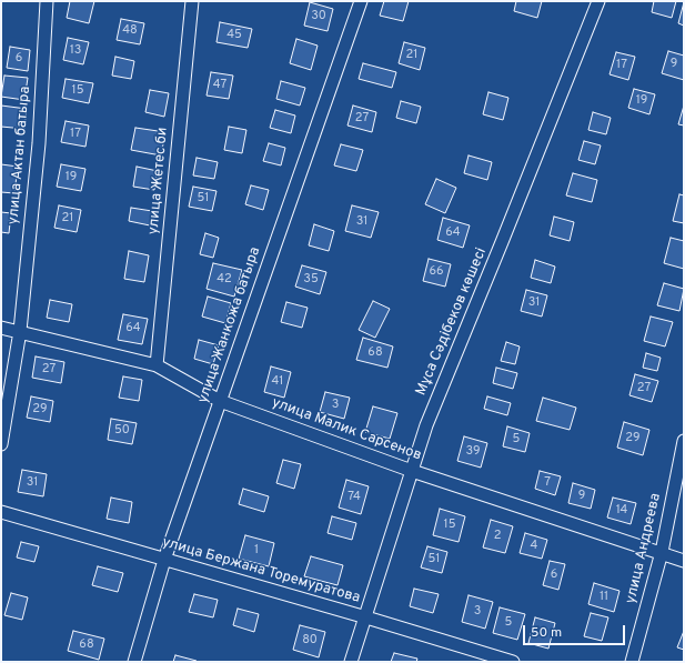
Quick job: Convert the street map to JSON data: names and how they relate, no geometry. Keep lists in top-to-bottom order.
{
  "streets": {
    "street": [
      "улица Актан батыра",
      "улица Жетес би",
      "Мұса Сәдібеков көшесі",
      "улица Жанкожа батыра",
      "улица Малик Сарсенов",
      "улица Андреева",
      "улица Бержана Торемуратова"
    ]
  },
  "crossings": [
    ["улица Актан батыра", "улица Малик Сарсенов"],
    ["улица Жетес би", "улица Малик Сарсенов"],
    ["Мұса Сәдібеков көшесі", "улица Малик Сарсенов"],
    ["Мұса Сәдібеков көшесі", "улица Бержана Торемуратова"],
    ["улица Жанкожа батыра", "улица Малик Сарсенов"],
    ["улица Жанкожа батыра", "улица Бержана Торемуратова"],
    ["улица Малик Сарсенов", "улица Андреева"]
  ],
  "house_numbers": [
    "30",
    "48",
    "45",
    "13",
    "21",
    "6",
    "9",
    "17",
    "47",
    "15",
    "19",
    "27",
    "17",
    "19",
    "51",
    "21",
    "31",
    "64",
    "66",
    "42",
    "35",
    "31",
    "64",
    "68",
    "27",
    "41",
    "27",
    "3",
    "29",
    "50",
    "29",
    "5",
    "39",
    "31",
    "7",
    "9",
    "74",
    "14",
    "15",
    "2",
    "4",
    "1",
    "51",
    "6",
    "11",
    "3",
    "5",
    "80",
    "68"
  ],
  "scale_bar": "50 m"
}
